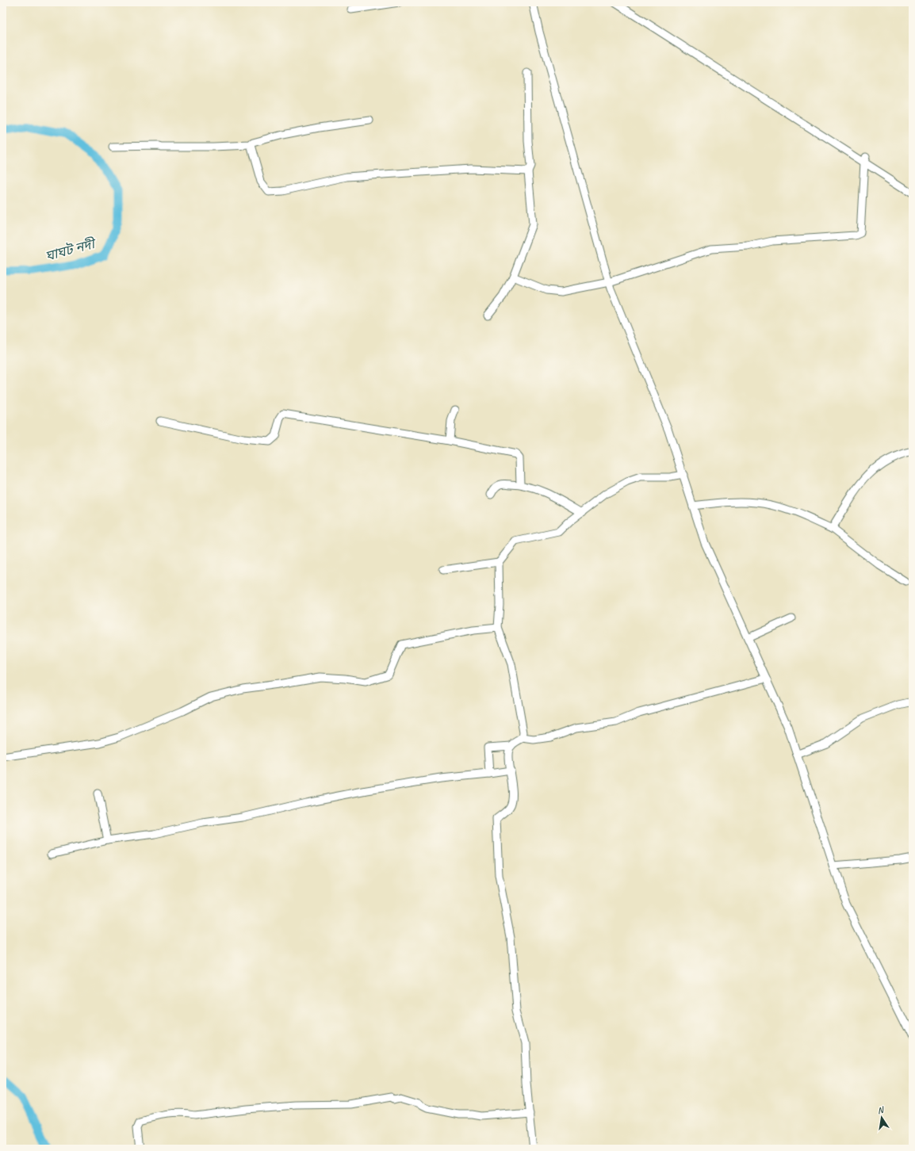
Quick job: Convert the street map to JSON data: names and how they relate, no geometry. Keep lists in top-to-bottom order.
{
  "water": ["ঘাঘট নদী"],
  "north": "top"
}
